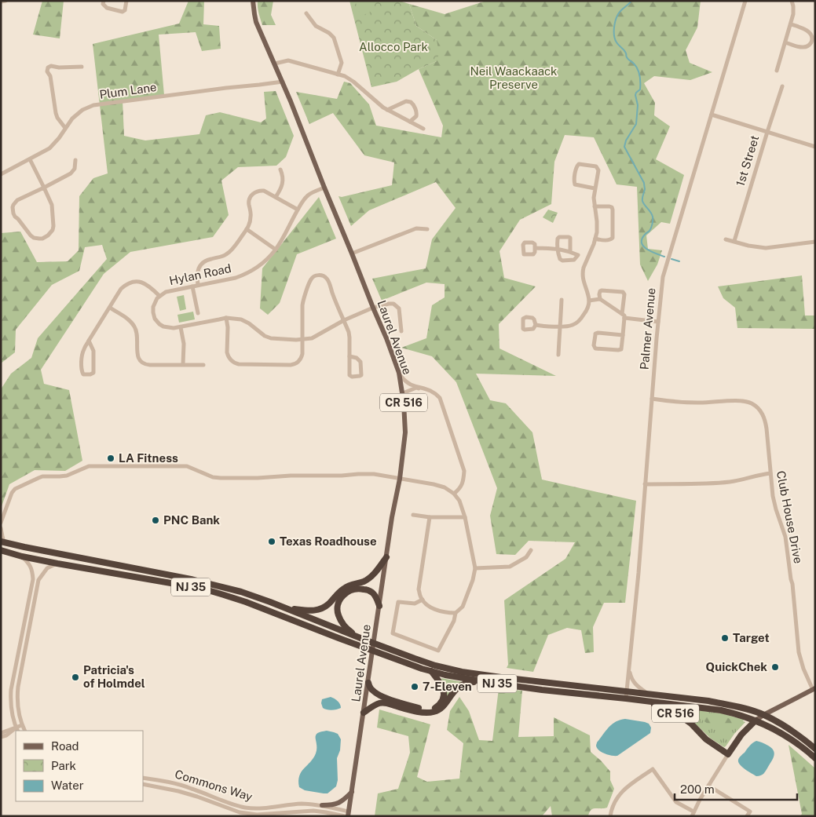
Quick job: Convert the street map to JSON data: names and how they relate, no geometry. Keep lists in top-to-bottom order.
{
  "streets": {
    "highway": ["CR 516", "NJ 35"],
    "main road": ["Laurel Avenue"],
    "street": [
      "Plum Lane",
      "1st Street",
      "Hylan Road",
      "Palmer Avenue",
      "Club House Drive",
      "Commons Way"
    ]
  },
  "crossings": [
    ["Plum Lane", "Laurel Avenue"],
    ["Hylan Road", "Laurel Avenue"],
    ["Palmer Avenue", "Club House Drive"],
    ["Palmer Avenue", "NJ 35"],
    ["Laurel Avenue", "NJ 35"],
    ["Laurel Avenue", "Commons Way"],
    ["CR 516", "NJ 35"]
  ],
  "parks": ["Allocco Park", "Neil Waackaack Preserve"],
  "places": [
    "LA Fitness",
    "PNC Bank",
    "Texas Roadhouse",
    "Target",
    "QuickChek",
    "Patricia's of Holmdel",
    "7-Eleven"
  ],
  "legend": ["Road", "Park", "Water"],
  "scale_bar": "200 m"
}
